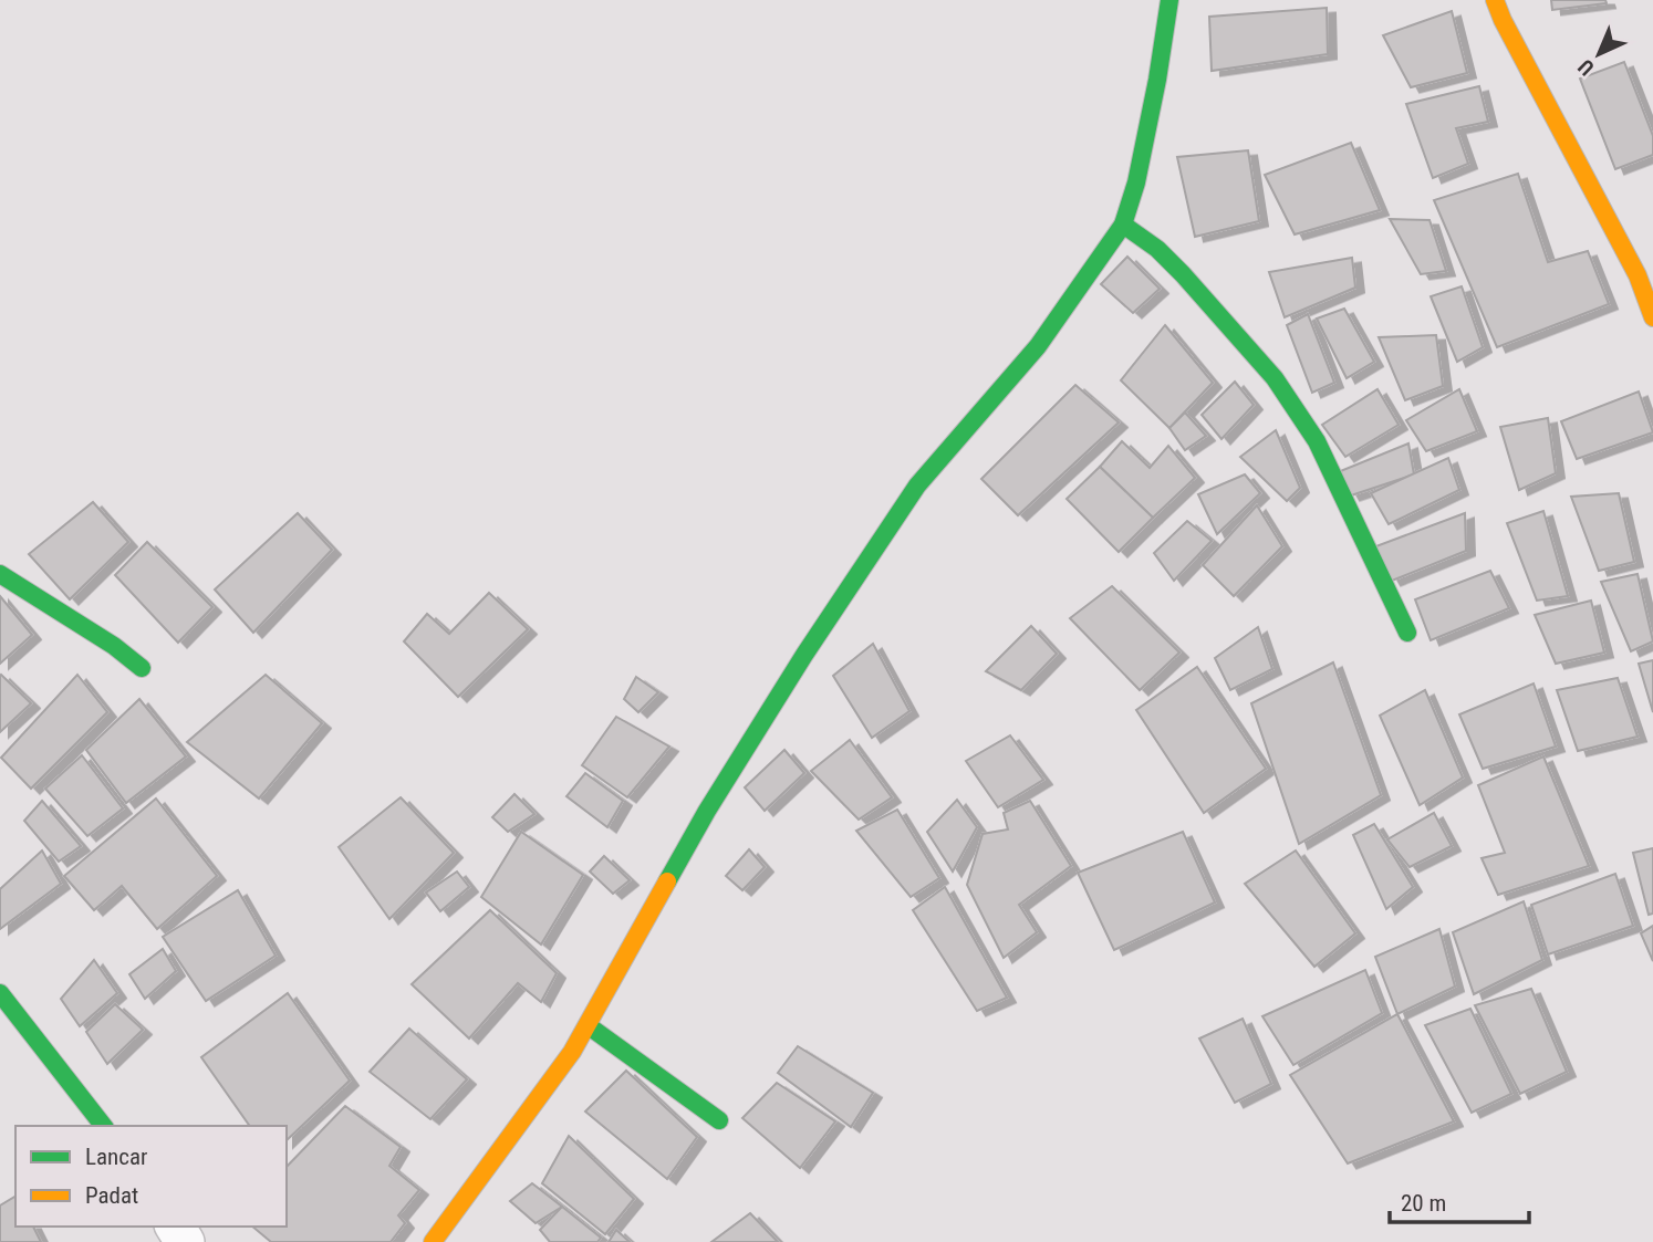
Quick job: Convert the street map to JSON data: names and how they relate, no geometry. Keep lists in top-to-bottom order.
{
  "legend": ["Lancar", "Padat"],
  "scale_bar": "20 m",
  "north": "bottom left"
}
